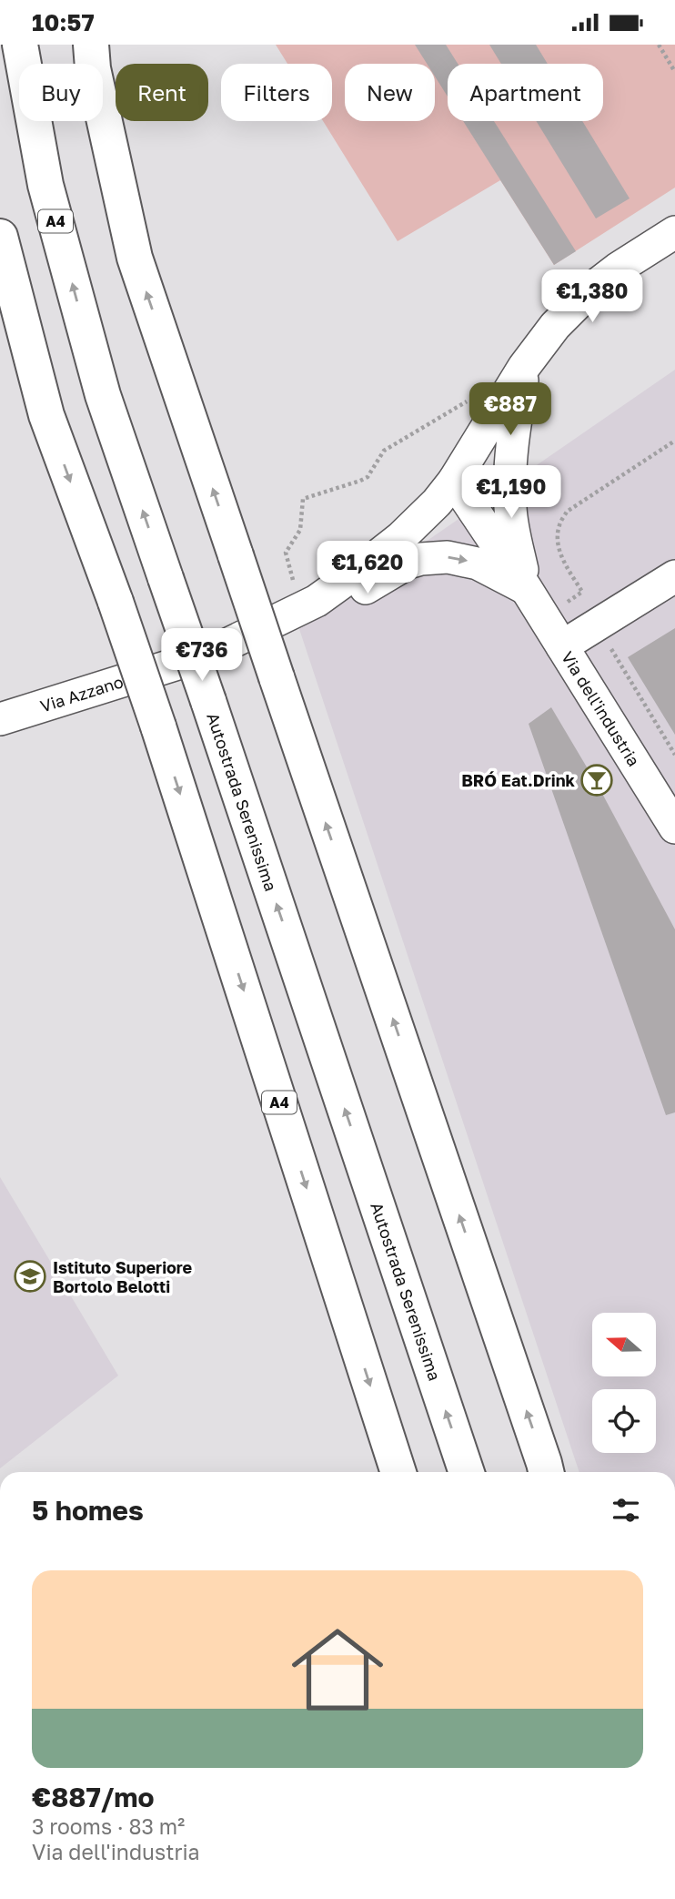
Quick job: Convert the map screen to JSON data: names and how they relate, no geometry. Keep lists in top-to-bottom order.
{
  "streets": {
    "highway": ["A4", "Autostrada Serenissima"],
    "street": ["Via Azzano", "Via dell'industria"]
  },
  "crossings": [
    ["Via Azzano", "Via dell'industria"]
  ],
  "places": {
    "bar": ["BRÓ Eat.Drink"],
    "school or university": ["Istituto Superiore Bortolo Belotti"]
  },
  "north": "left",
  "page": {
    "status": "10:57",
    "chip": [
      "Buy",
      "Rent",
      "Filters",
      "New",
      "Apartment"
    ],
    "price": [
      "€1,380",
      "€887",
      "€1,190",
      "€1,620",
      "€736"
    ],
    "heading": "5 homes",
    "list": [
      {
        "name": "€887/mo",
        "note": "3 rooms · 83 m² · Via dell'industria"
      }
    ]
  }
}
